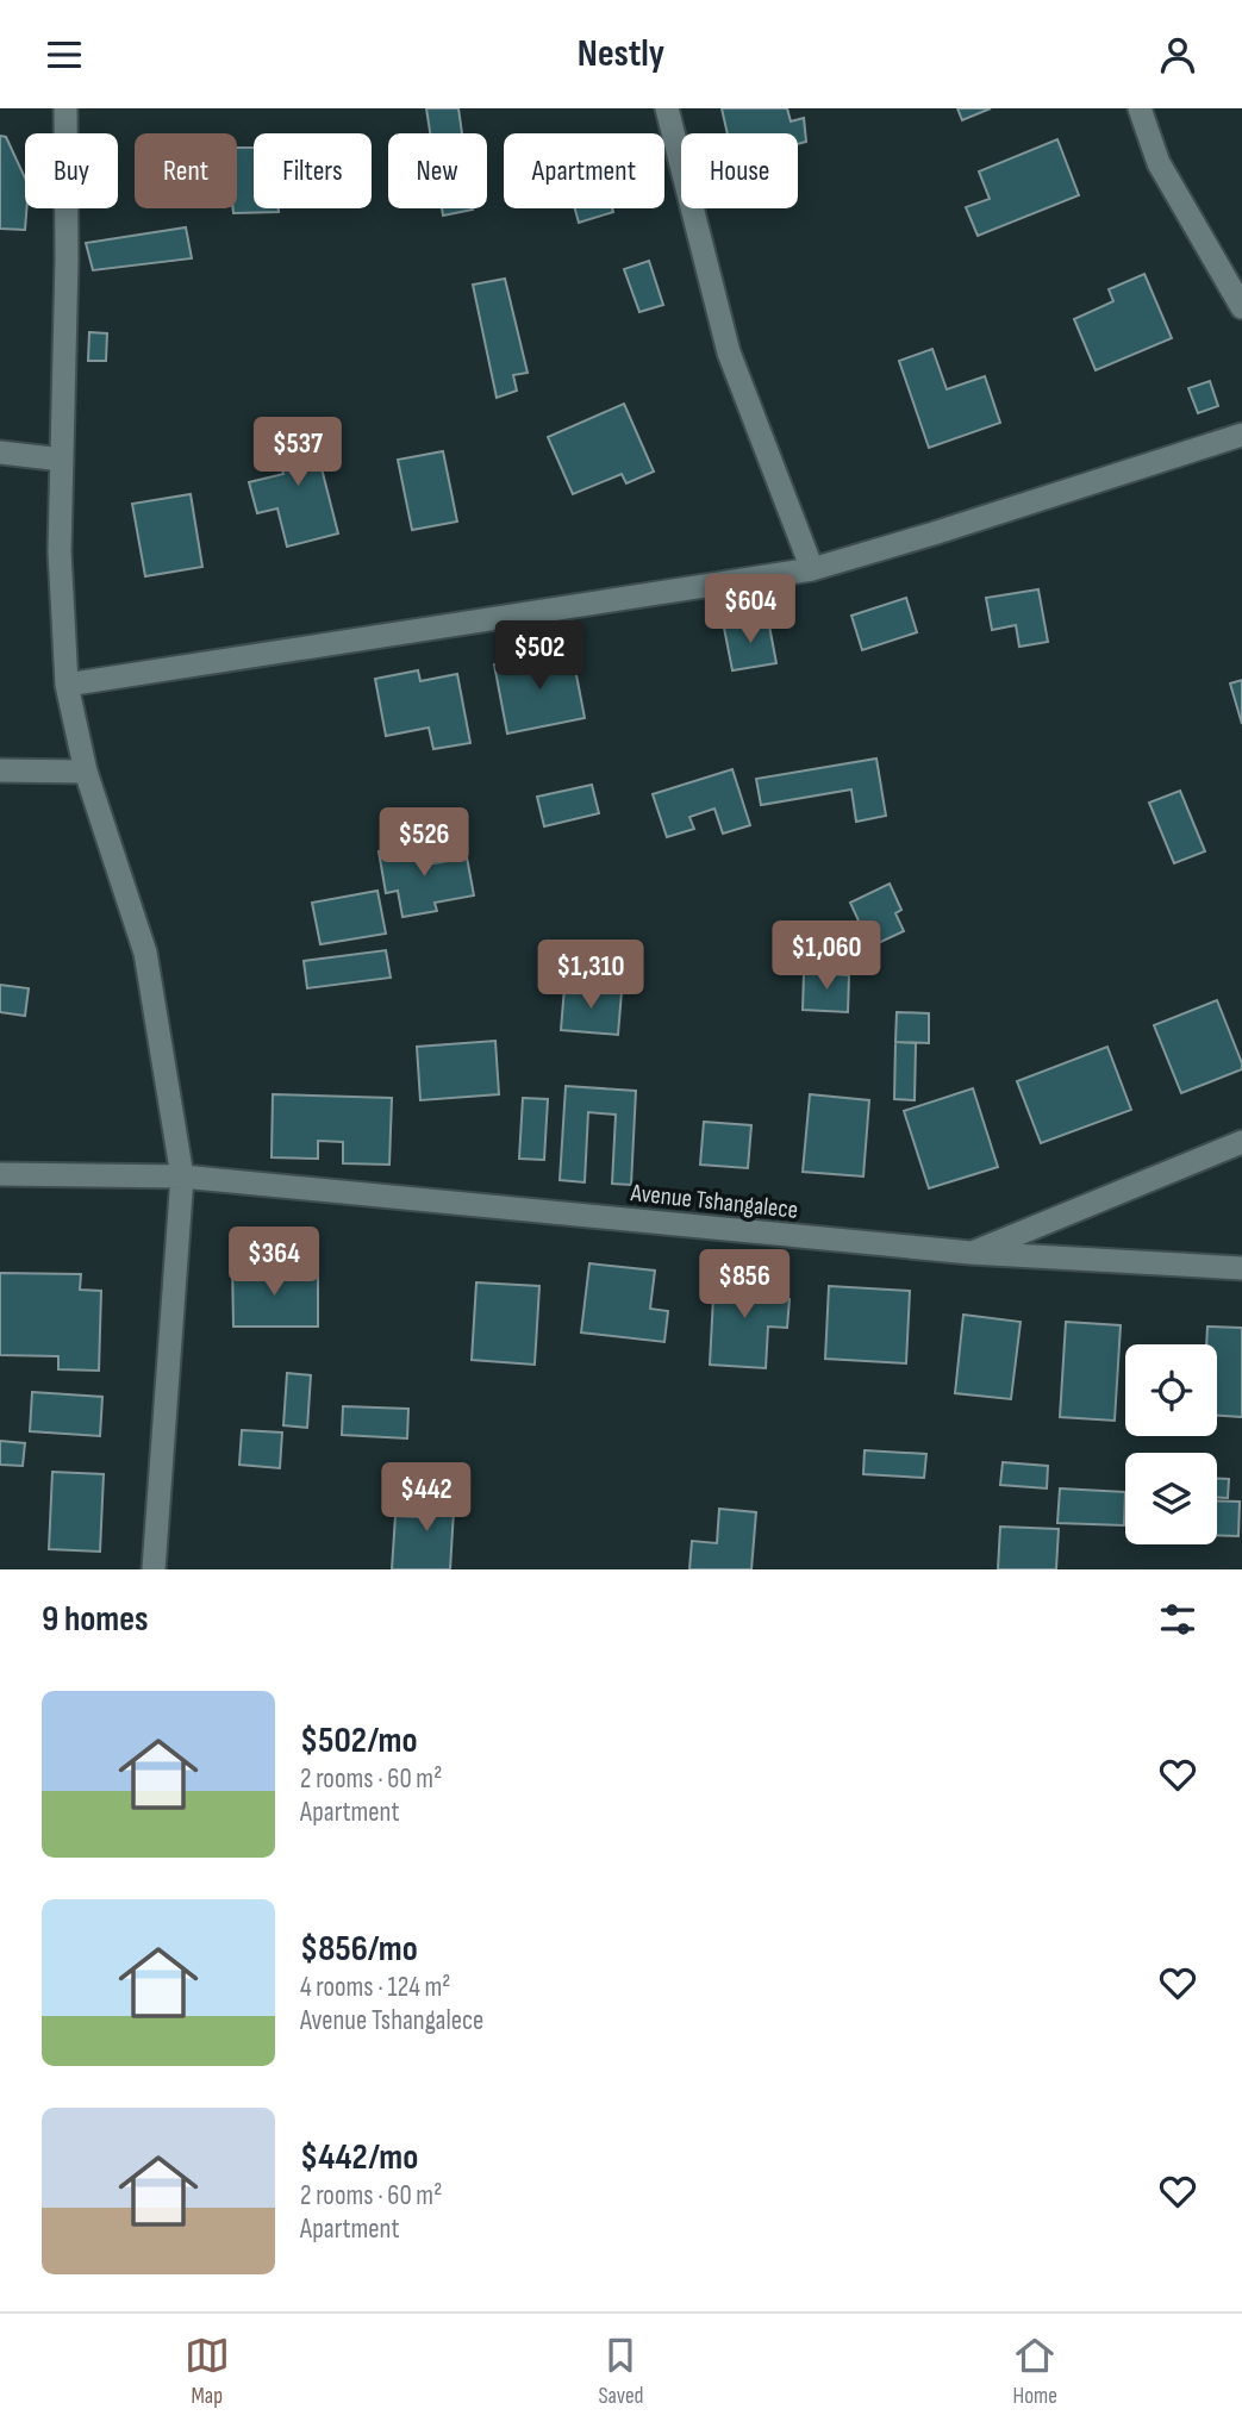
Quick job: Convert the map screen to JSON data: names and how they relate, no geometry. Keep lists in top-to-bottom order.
{
  "streets": {
    "street": ["Avenue Tshangalece"]
  },
  "page": {
    "header": "Nestly",
    "chip": [
      "Buy",
      "Rent",
      "Filters",
      "New",
      "Apartment",
      "House"
    ],
    "price": [
      "$537",
      "$604",
      "$502",
      "$526",
      "$1,060",
      "$1,310",
      "$364",
      "$856",
      "$442"
    ],
    "heading": "9 homes",
    "list": [
      {
        "name": "$502/mo",
        "note": "2 rooms · 60 m² · Apartment"
      },
      {
        "name": "$856/mo",
        "note": "4 rooms · 124 m² · Avenue Tshangalece"
      },
      {
        "name": "$442/mo",
        "note": "2 rooms · 60 m² · Apartment"
      }
    ],
    "tabs": ["Map", "Saved", "Home"]
  }
}
